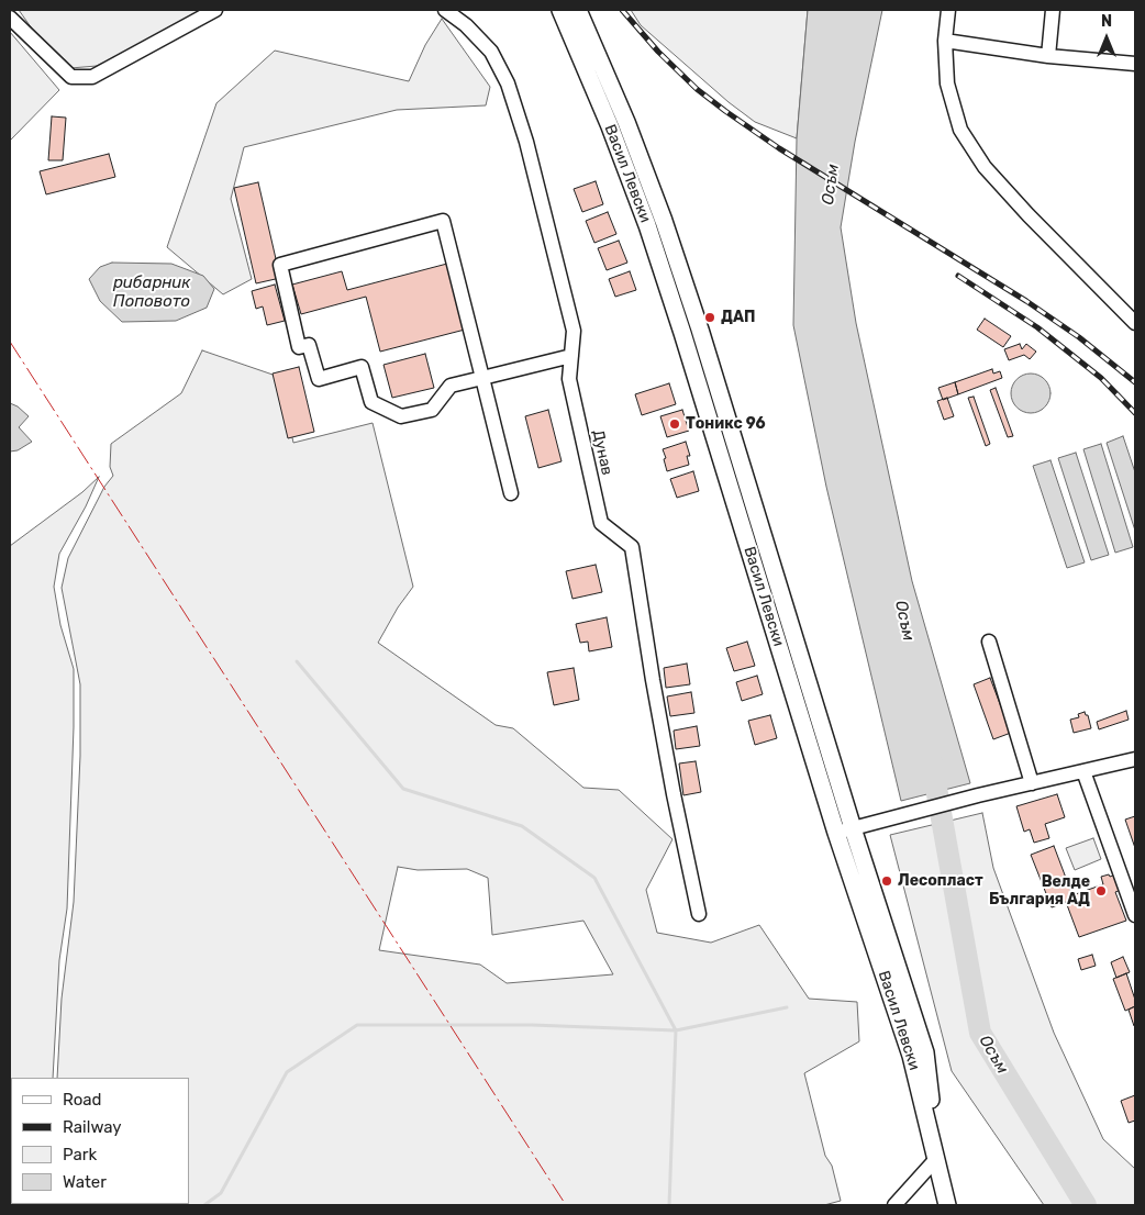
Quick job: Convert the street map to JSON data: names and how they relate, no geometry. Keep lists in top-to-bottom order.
{
  "streets": {
    "main road": ["Васил Левски"],
    "street": ["Дунав"]
  },
  "water": ["Осъм", "рибарник Поповото"],
  "places": [
    "ДАП",
    "Тоникс 96",
    "Лесопласт",
    "Велде България АД"
  ],
  "legend": [
    "Road",
    "Railway",
    "Park",
    "Water"
  ],
  "north": "top"
}
